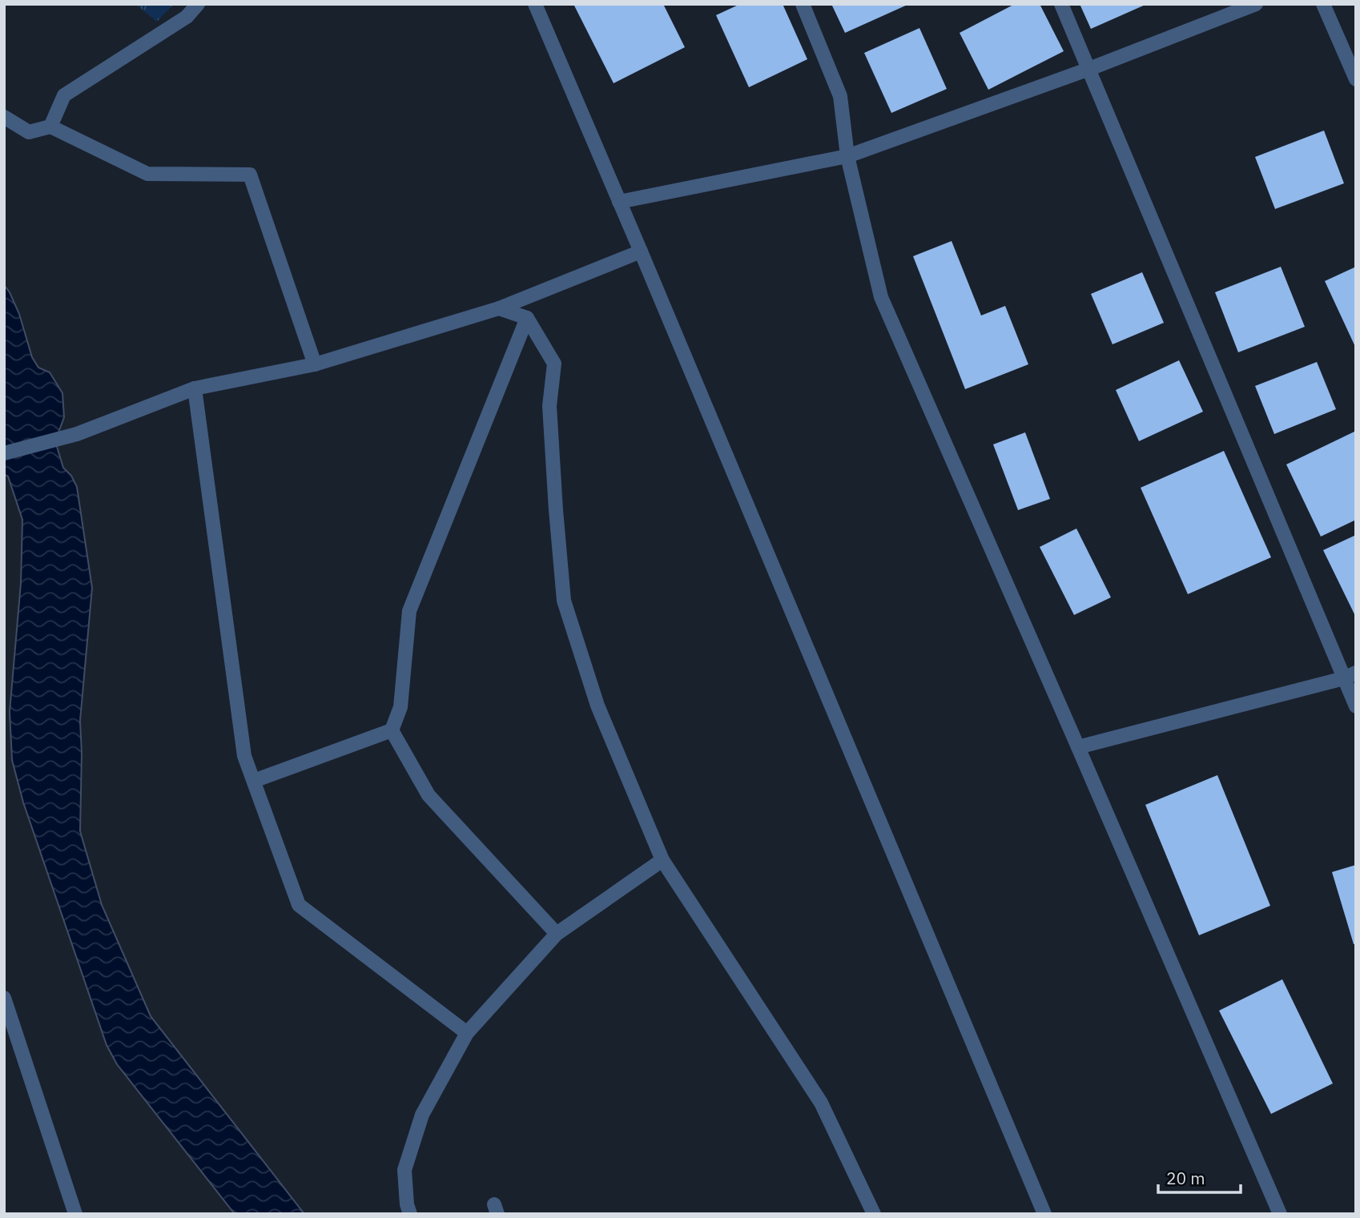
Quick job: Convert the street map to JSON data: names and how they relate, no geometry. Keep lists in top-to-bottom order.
{
  "scale_bar": "20 m"
}
